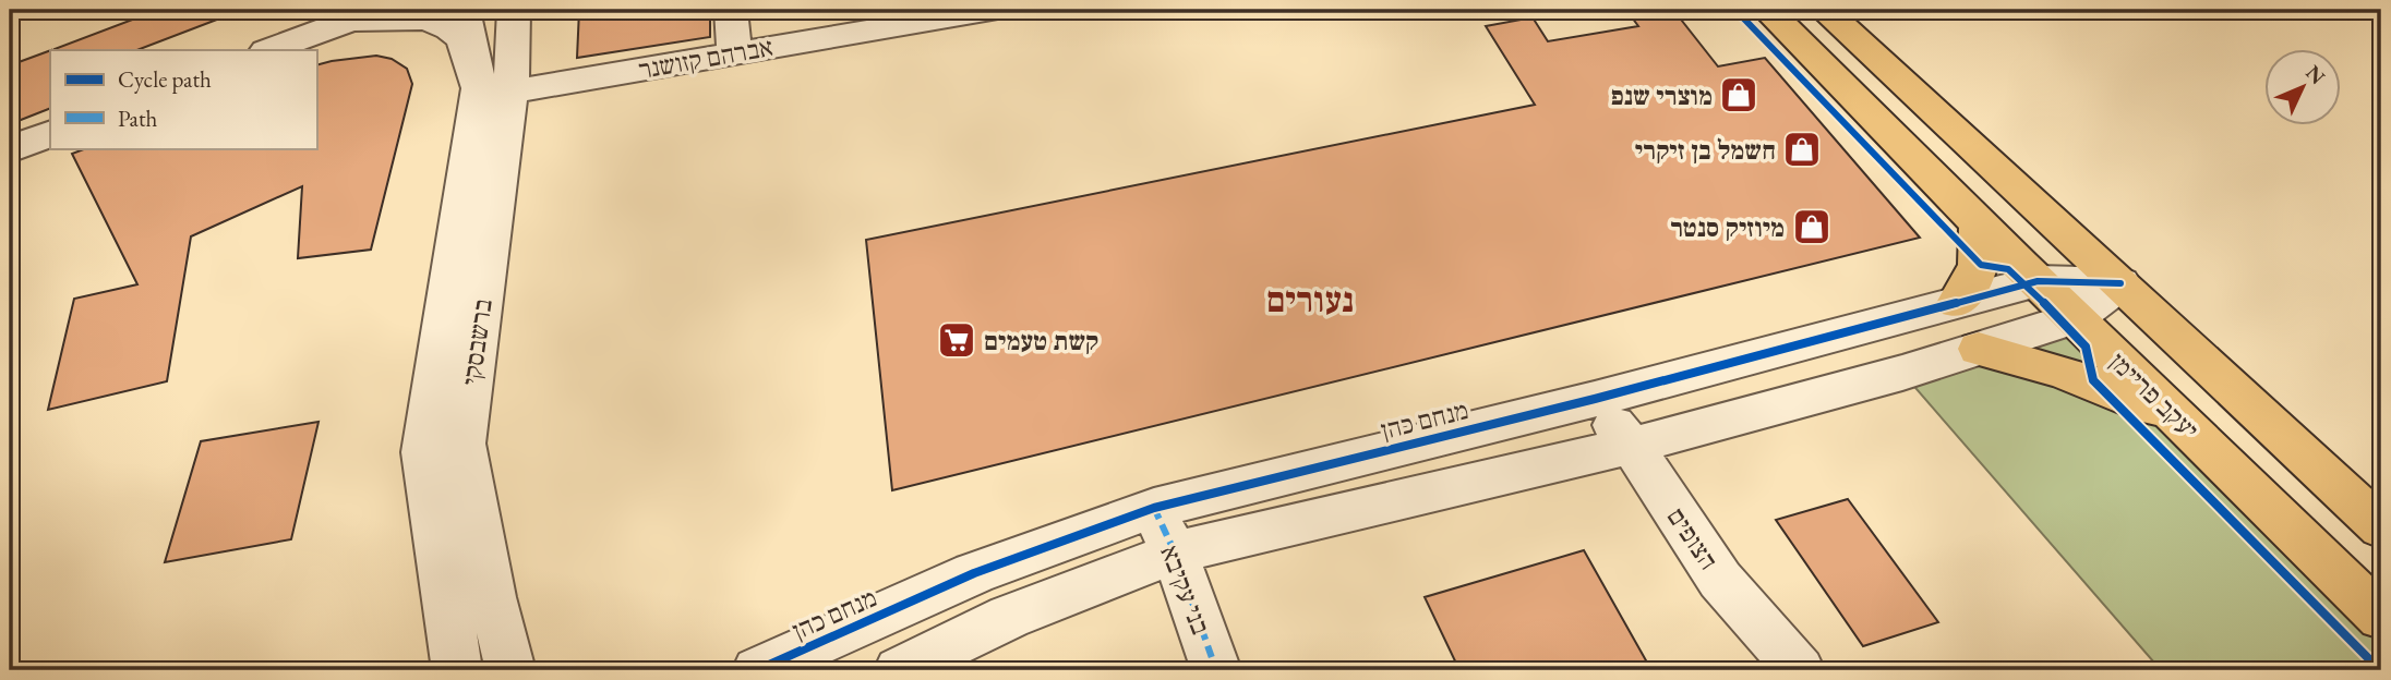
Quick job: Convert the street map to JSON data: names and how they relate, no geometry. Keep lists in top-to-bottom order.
{
  "streets": {
    "main road": ["יעקב פריימן"],
    "street": [
      "אברהם קזושנר",
      "ברשבסקי",
      "מנחם כהן",
      "הצופים",
      "בני עקיבא"
    ]
  },
  "crossings": [
    ["אברהם קזושנר", "ברשבסקי"],
    ["יעקב פריימן", "מנחם כהן"],
    ["מנחם כהן", "הצופים"],
    ["מנחם כהן", "בני עקיבא"]
  ],
  "districts": ["נעורים"],
  "places": {
    "shop": ["מוצרי שנפ", "חשמל בן זיקרי", "מיוזיק סנטר"],
    "supermarket": ["קשת טעמים"]
  },
  "legend": ["Cycle path", "Path"],
  "north": "top right"
}
